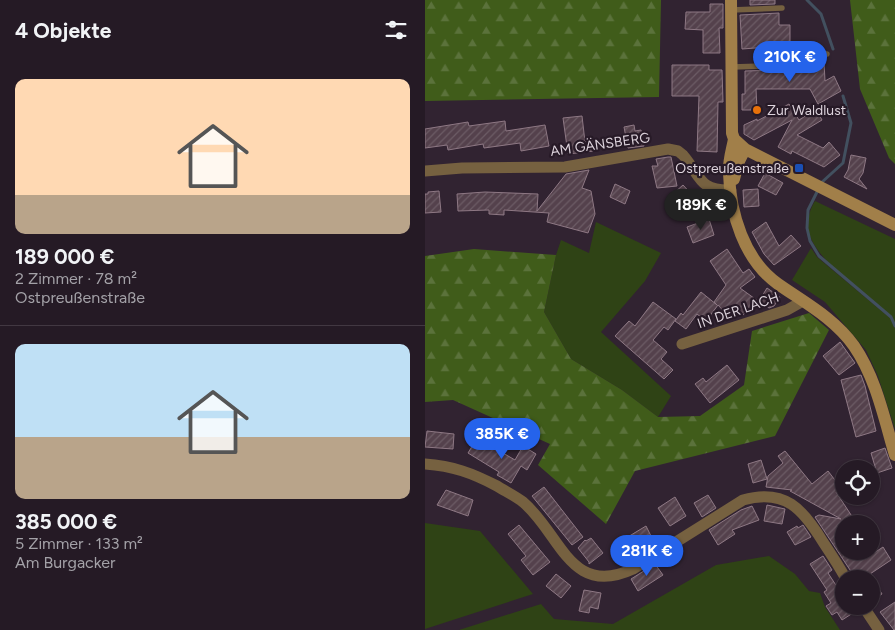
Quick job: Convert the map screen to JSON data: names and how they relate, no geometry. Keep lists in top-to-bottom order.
{
  "streets": {
    "street": ["AM GÄNSBERG", "IN DER LACH"]
  },
  "places": {
    "other": ["Zur Waldlust"],
    "transit": ["Ostpreußenstraße"]
  },
  "page": {
    "heading": "4 Objekte",
    "price": [
      "210K €",
      "189K €",
      "385K €",
      "281K €"
    ],
    "list": [
      {
        "name": "189 000 €",
        "note": "2 Zimmer · 78 m² · Ostpreußenstraße"
      },
      {
        "name": "385 000 €",
        "note": "5 Zimmer · 133 m² · Am Burgacker"
      }
    ],
    "map_buttons": ["+", "−"]
  }
}
